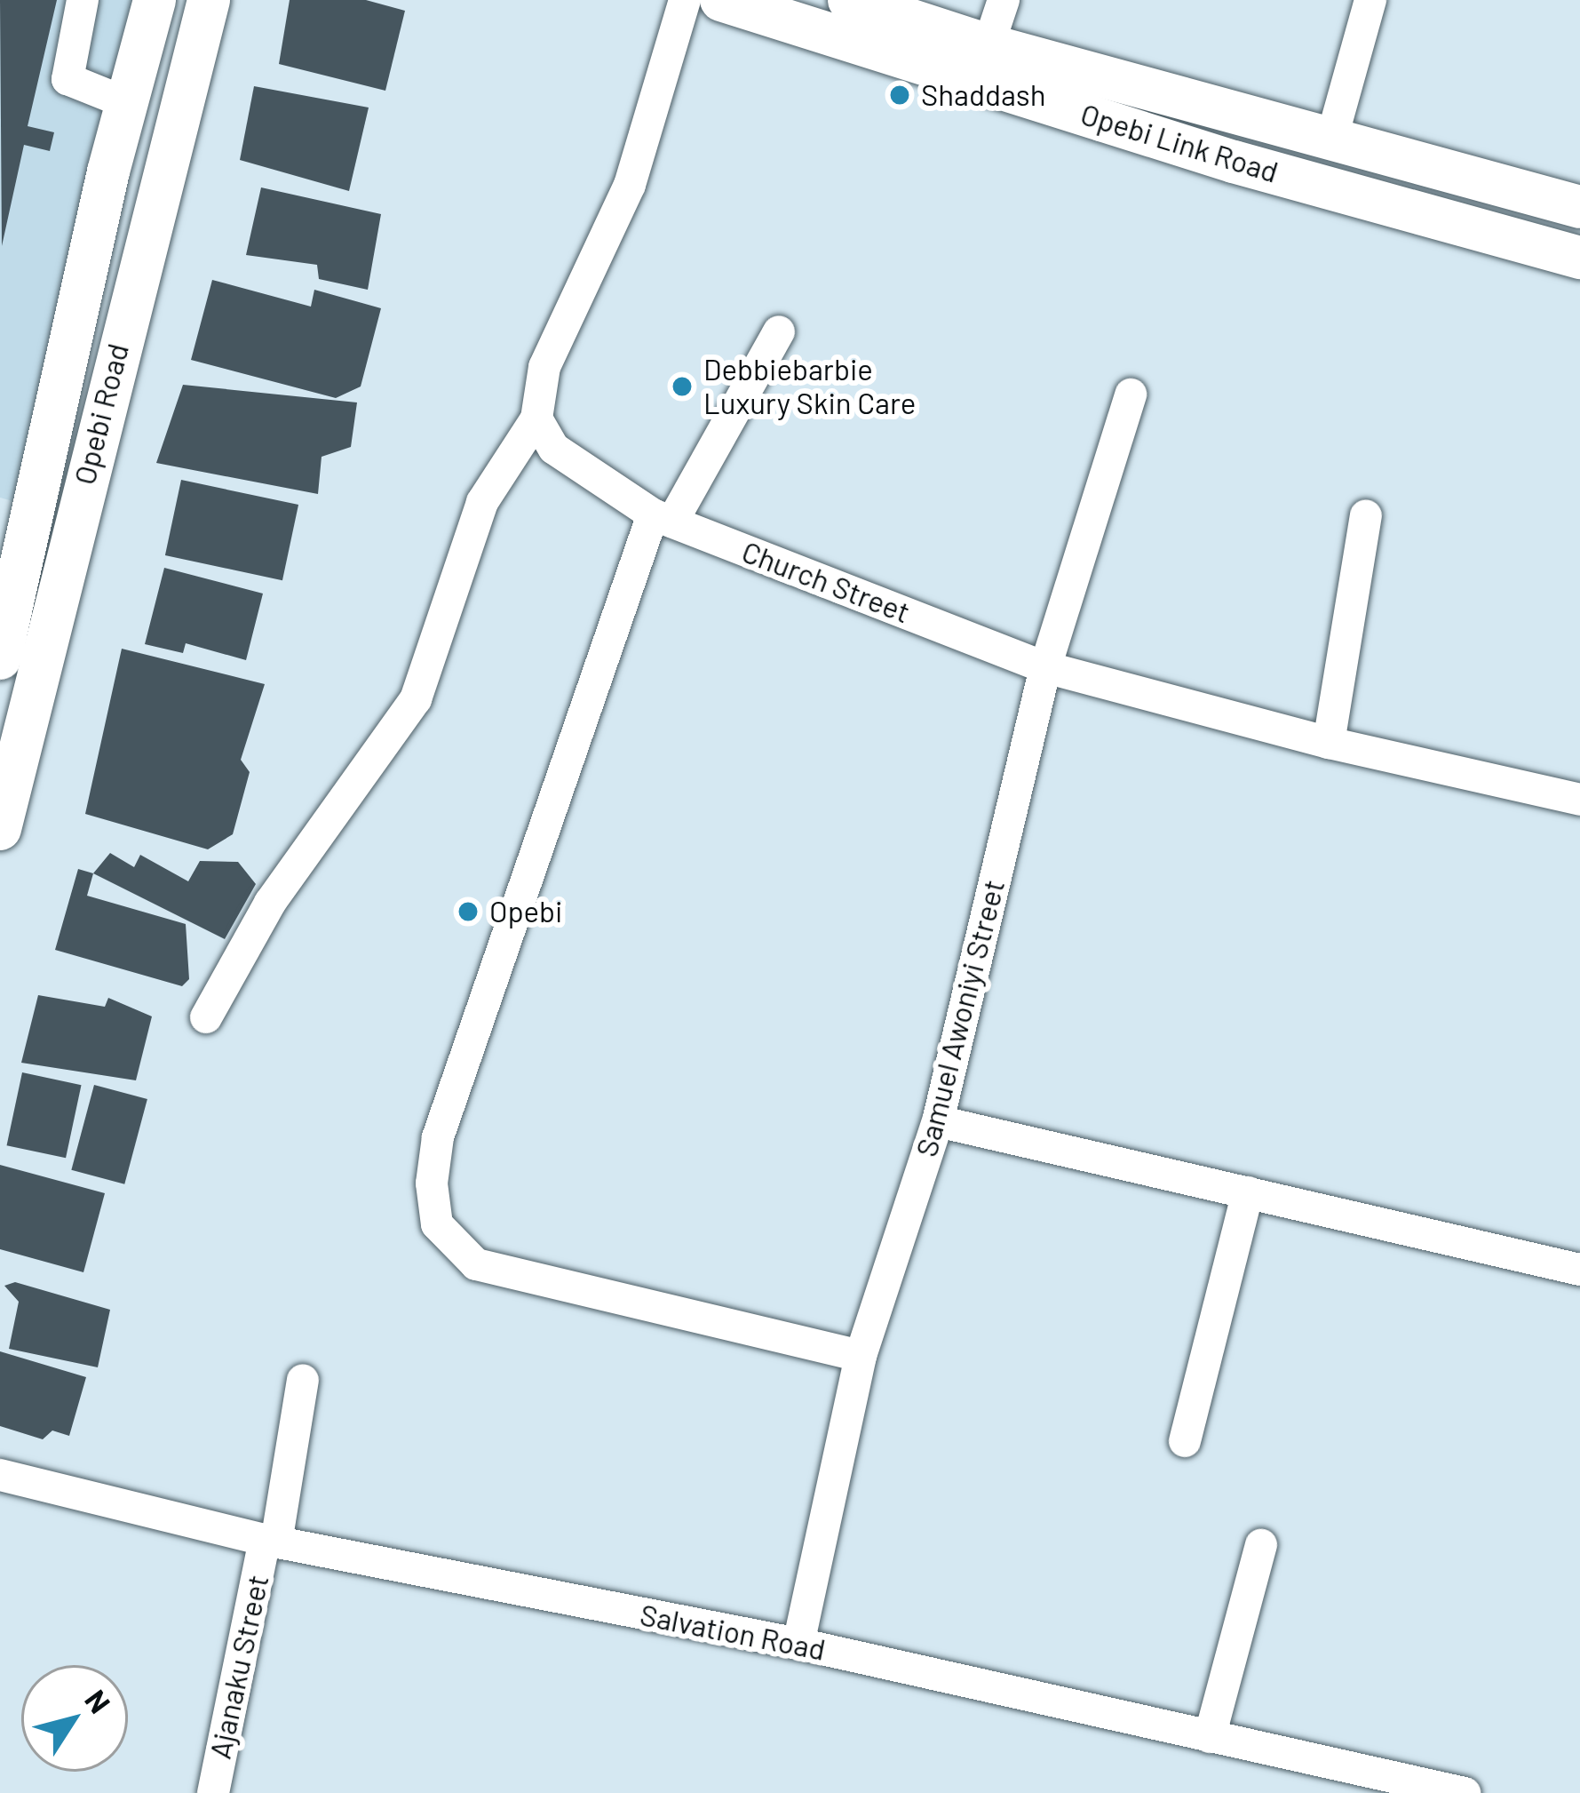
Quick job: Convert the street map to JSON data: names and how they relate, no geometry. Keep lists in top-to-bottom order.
{
  "streets": {
    "main road": ["Opebi Link Road", "Opebi Road"],
    "street": [
      "Church Street",
      "Samuel Awoniyi Street",
      "Salvation Road",
      "Ajanaku Street"
    ]
  },
  "crossings": [
    ["Church Street", "Samuel Awoniyi Street"],
    ["Samuel Awoniyi Street", "Salvation Road"],
    ["Salvation Road", "Ajanaku Street"]
  ],
  "places": ["Shaddash", "Debbiebarbie Luxury Skin Care", "Opebi"],
  "north": "top right"
}
